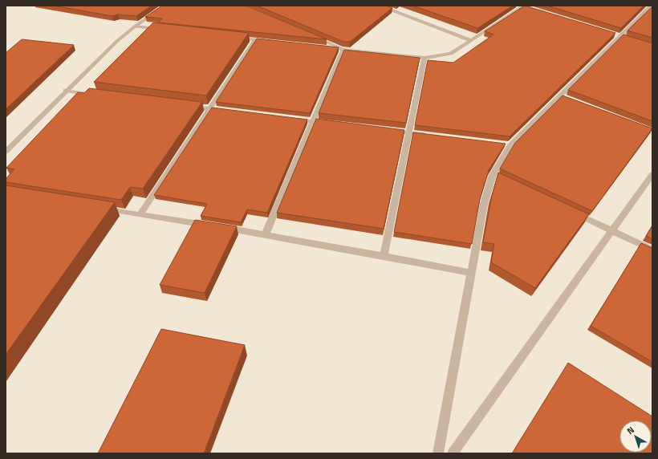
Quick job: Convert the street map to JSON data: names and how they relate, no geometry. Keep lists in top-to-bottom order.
{
  "north": "top left"
}
